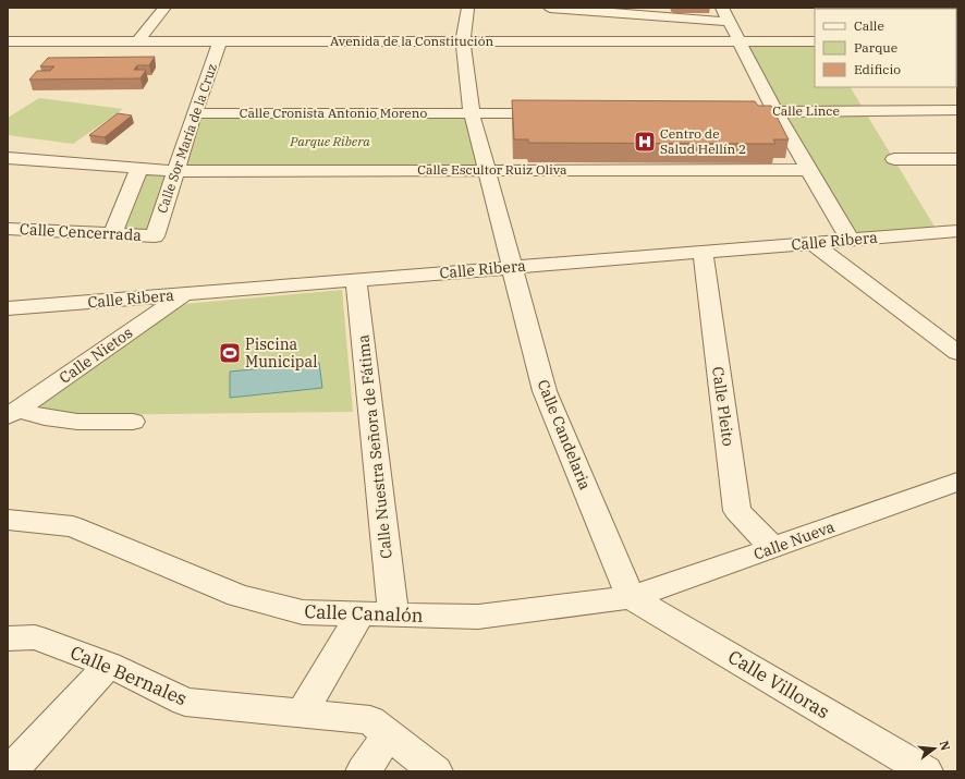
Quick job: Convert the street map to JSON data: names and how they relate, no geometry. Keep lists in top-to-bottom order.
{
  "streets": {
    "street": [
      "Avenida de la Constitución",
      "Calle Lince",
      "Calle Cronista Antonio Moreno",
      "Calle Sor María de la Cruz",
      "Calle Escultor Ruiz Oliva",
      "Calle Cencerrada",
      "Calle Ribera",
      "Calle Nietos",
      "Calle Pleito",
      "Calle Candelaria",
      "Calle Nuestra Señora de Fátima",
      "Calle Nueva",
      "Calle Canalón",
      "Calle Bernales",
      "Calle Villoras"
    ]
  },
  "crossings": [
    ["Avenida de la Constitución", "Calle Sor María de la Cruz"],
    ["Avenida de la Constitución", "Calle Candelaria"],
    ["Calle Cronista Antonio Moreno", "Calle Sor María de la Cruz"],
    ["Calle Cronista Antonio Moreno", "Calle Candelaria"],
    ["Calle Sor María de la Cruz", "Calle Escultor Ruiz Oliva"],
    ["Calle Sor María de la Cruz", "Calle Cencerrada"],
    ["Calle Escultor Ruiz Oliva", "Calle Candelaria"],
    ["Calle Ribera", "Calle Nietos"],
    ["Calle Ribera", "Calle Pleito"],
    ["Calle Ribera", "Calle Candelaria"],
    ["Calle Ribera", "Calle Nuestra Señora de Fátima"],
    ["Calle Pleito", "Calle Nueva"],
    ["Calle Candelaria", "Calle Nueva"],
    ["Calle Candelaria", "Calle Canalón"],
    ["Calle Candelaria", "Calle Villoras"],
    ["Calle Nuestra Señora de Fátima", "Calle Canalón"],
    ["Calle Nueva", "Calle Canalón"],
    ["Calle Nueva", "Calle Villoras"],
    ["Calle Canalón", "Calle Villoras"]
  ],
  "parks": ["Parque Ribera"],
  "places": {
    "hospital": ["Centro de Salud Hellín 2"],
    "sports": ["Piscina Municipal"]
  },
  "legend": ["Calle", "Parque", "Edificio"],
  "north": "right"
}
